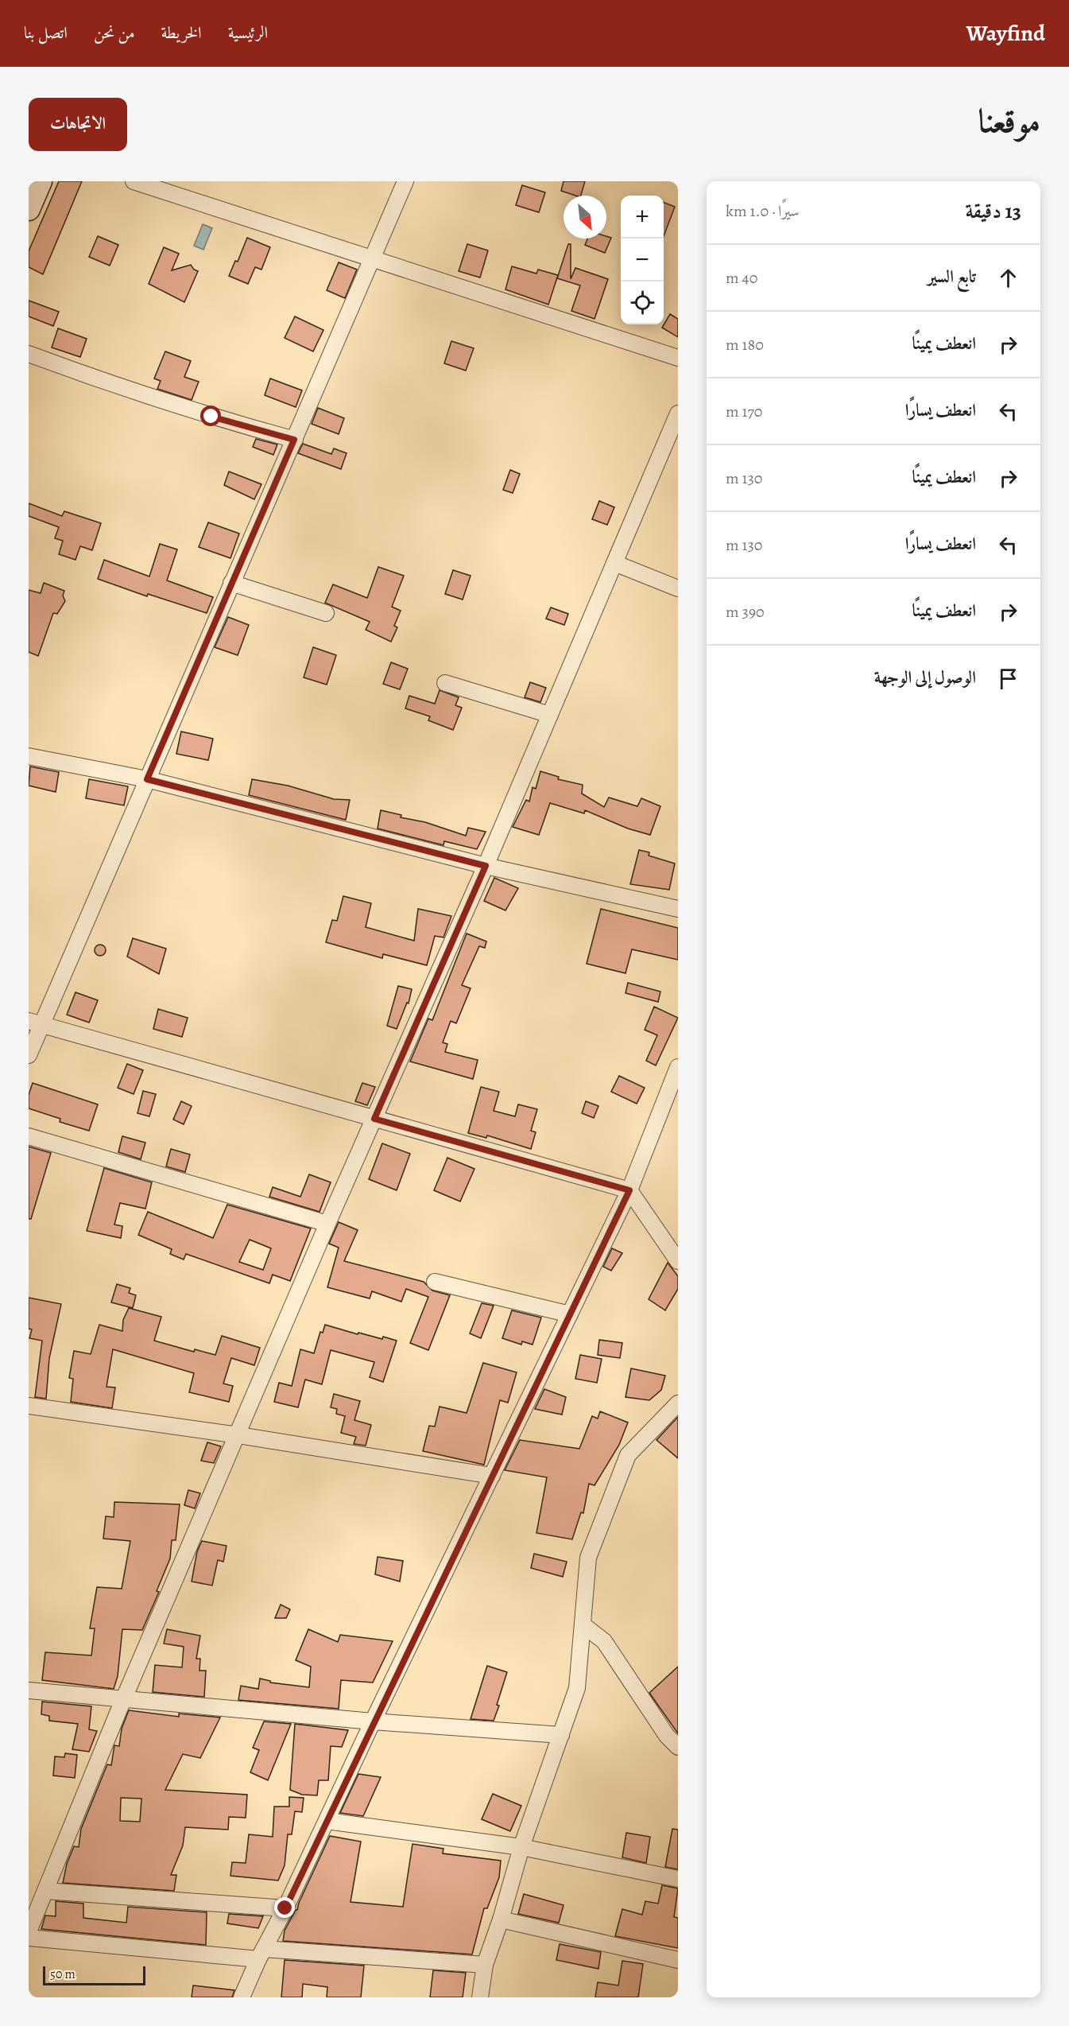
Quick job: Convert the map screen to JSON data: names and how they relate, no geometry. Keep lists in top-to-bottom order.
{
  "scale_bar": "50 m",
  "north": "bottom right",
  "page": {
    "header": "Wayfind",
    "nav": [
      "الرئيسية",
      "الخريطة",
      "من نحن",
      "اتصل بنا"
    ],
    "title": "موقعنا",
    "buttons": "الاتجاهات",
    "heading": ["13 دقيقة", "سيرًا · 1.0 km"],
    "map_buttons": ["+", "−"],
    "list": [
      ["تابع السير", "40 m"],
      ["انعطف يمينًا", "180 m"],
      ["انعطف يسارًا", "170 m"],
      ["انعطف يمينًا", "130 m"],
      ["انعطف يسارًا", "130 m"],
      ["انعطف يمينًا", "390 m"],
      "الوصول إلى الوجهة"
    ],
    "scale": "50 m"
  }
}
